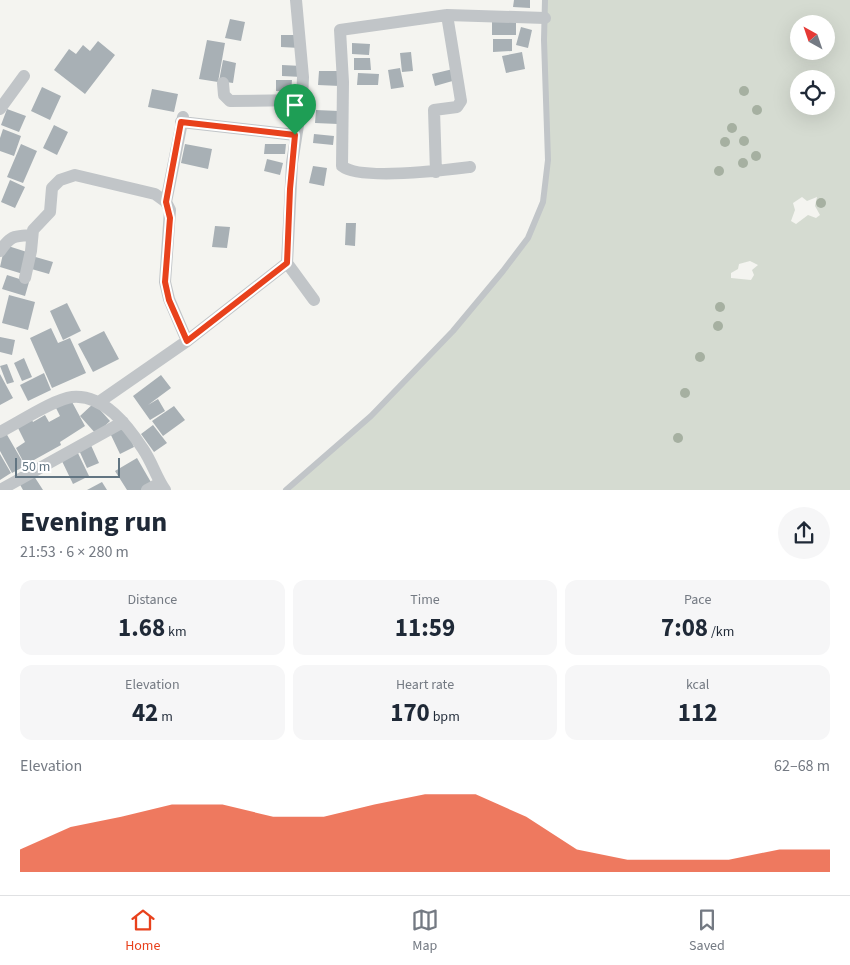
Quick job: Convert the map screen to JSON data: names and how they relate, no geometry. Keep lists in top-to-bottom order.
{
  "scale_bar": "50 m",
  "north": "top left",
  "page": {
    "scale": "50 m",
    "heading": ["Evening run", "21:53 · 6 × 280 m"],
    "stats": [
      ["Distance", "1.68 km"],
      ["Time", "11:59"],
      ["Pace", "7:08 /km"],
      ["Elevation", "42 m"],
      ["Heart rate", "170 bpm"],
      ["kcal", "112"]
    ],
    "chart": ["Elevation", "62–68 m"],
    "tabs": ["Home", "Map", "Saved"]
  }
}
